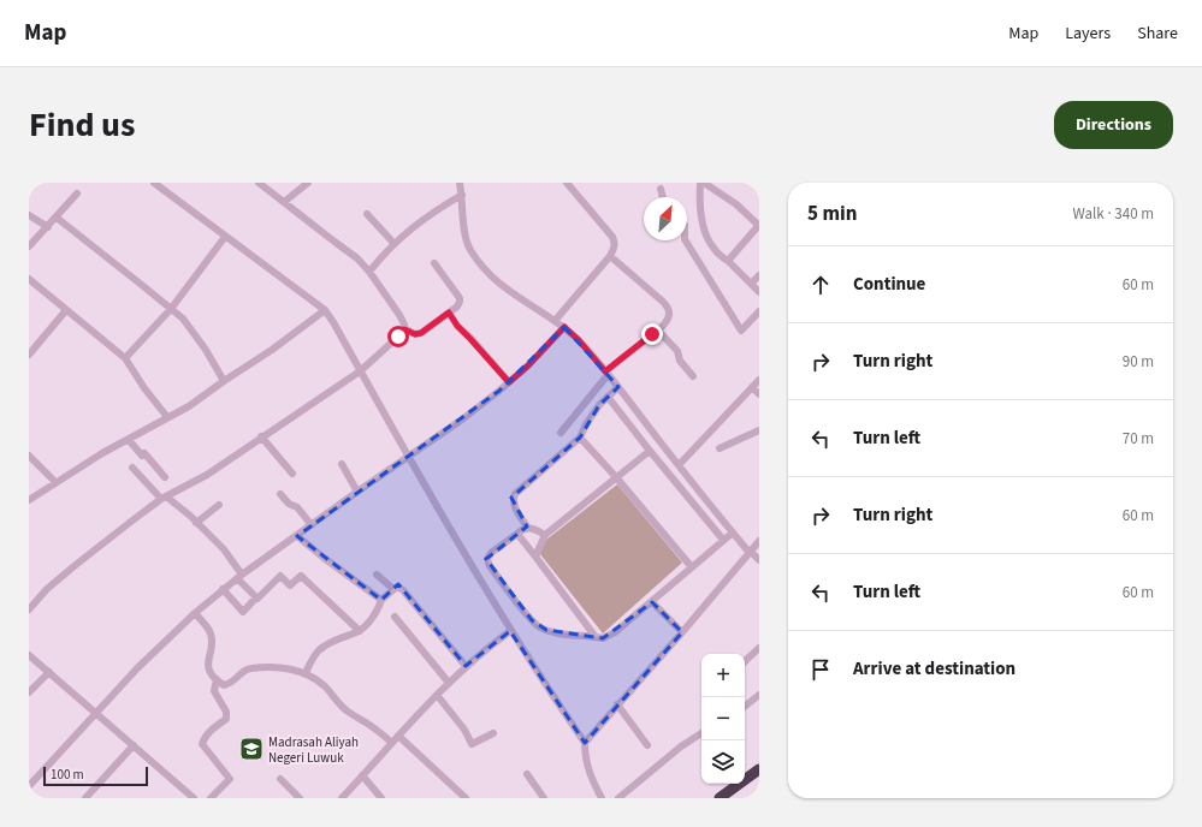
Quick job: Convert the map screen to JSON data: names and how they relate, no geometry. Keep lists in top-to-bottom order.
{
  "places": {
    "school or university": ["Madrasah Aliyah Negeri Luwuk"]
  },
  "scale_bar": "100 m",
  "north": "top right",
  "page": {
    "header": "Map",
    "nav": ["Map", "Layers", "Share"],
    "title": "Find us",
    "buttons": "Directions",
    "heading": ["5 min", "Walk · 340 m"],
    "list": [
      ["Continue", "60 m"],
      ["Turn right", "90 m"],
      ["Turn left", "70 m"],
      ["Turn right", "60 m"],
      ["Turn left", "60 m"],
      "Arrive at destination"
    ],
    "map_buttons": ["+", "−"],
    "scale": "100 m"
  }
}
